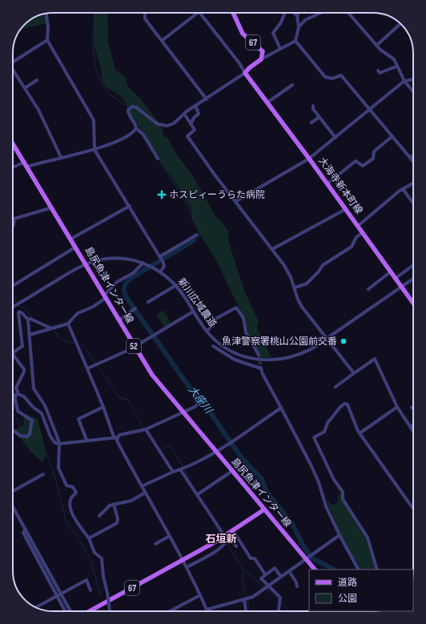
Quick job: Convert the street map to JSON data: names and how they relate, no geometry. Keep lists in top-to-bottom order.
{
  "streets": {
    "main road": [
      "67",
      "大海寺新本町線",
      "島尻魚津インター線",
      "52"
    ],
    "street": ["新川広域農道"]
  },
  "crossings": [
    ["67", "大海寺新本町線"],
    ["67", "島尻魚津インター線"],
    ["大海寺新本町線", "新川広域農道"],
    ["島尻魚津インター線", "新川広域農道"]
  ],
  "districts": ["石垣新"],
  "water": ["大座川"],
  "places": {
    "health": ["ホスピィーうらた病院"],
    "other": ["魚津警察署桃山公園前交番"]
  },
  "legend": ["道路", "公園"]
}
